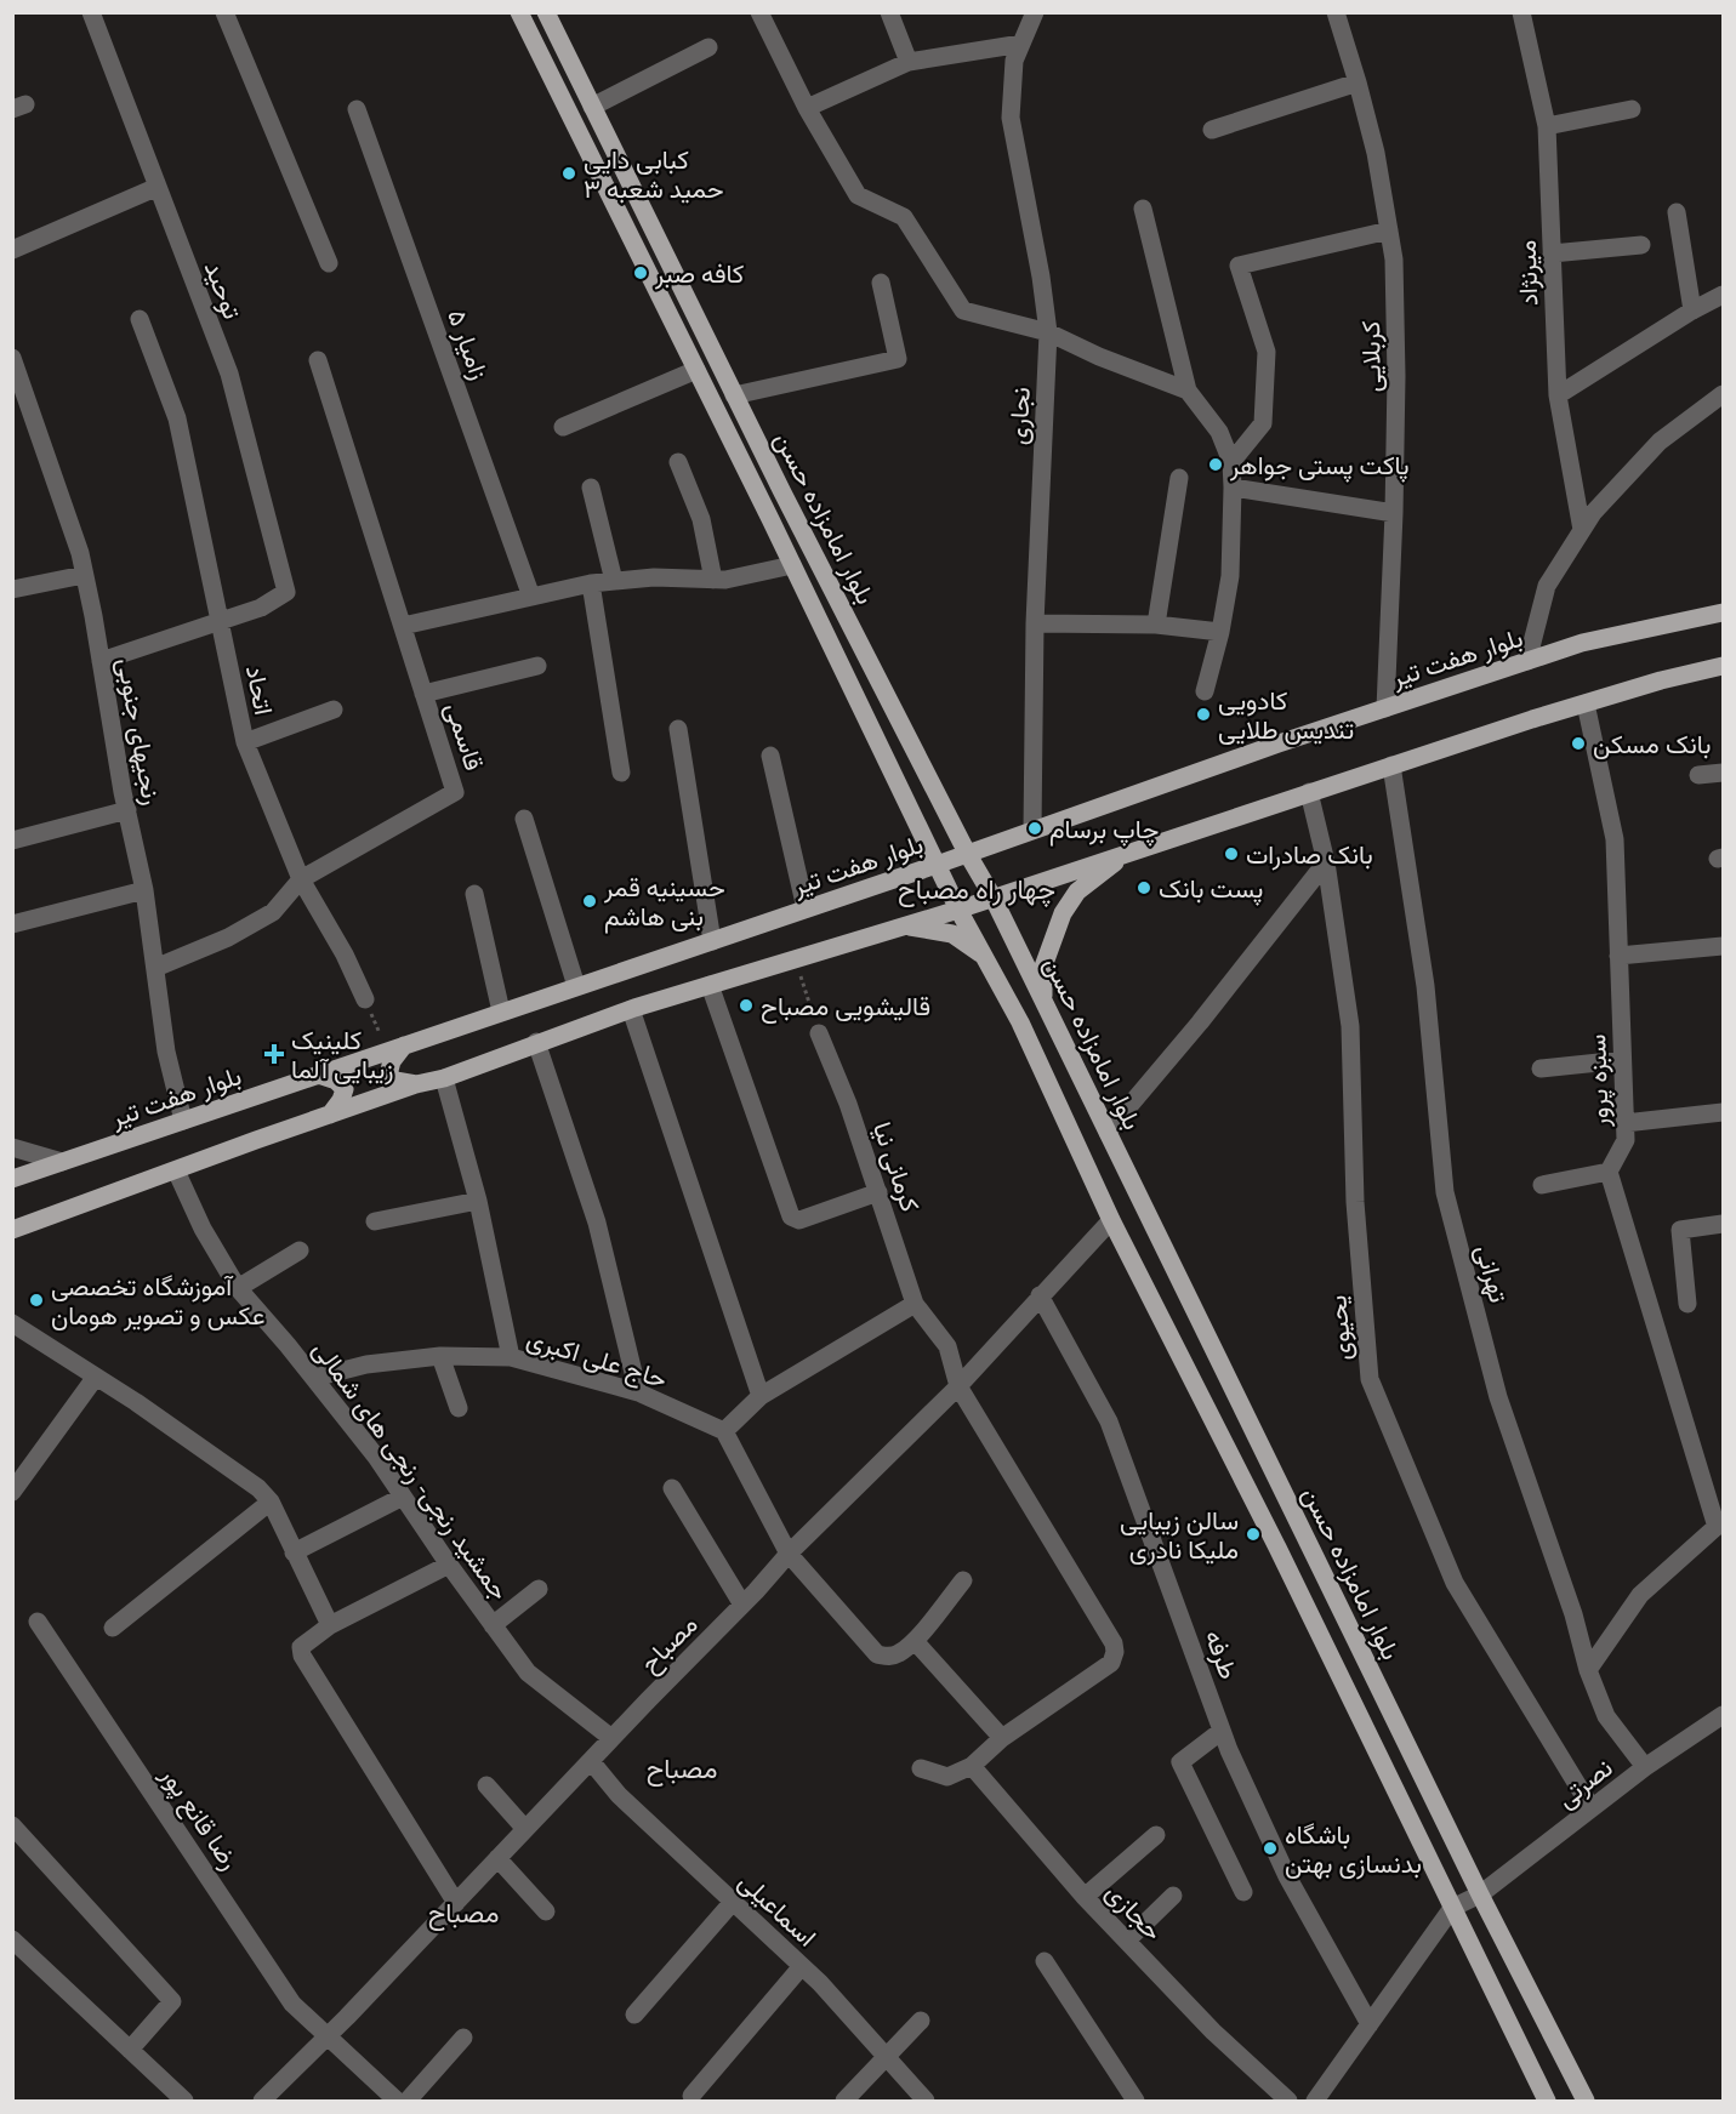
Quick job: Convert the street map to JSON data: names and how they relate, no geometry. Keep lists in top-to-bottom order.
{
  "streets": {
    "main road": ["بلوار امامزاده حسن", "بلوار هفت تیر"],
    "street": [
      "میرنژاد",
      "توحید",
      "زامیار ۵",
      "کربلایی",
      "نجاری",
      "اتحاد",
      "رنجیهای جنوبی",
      "قاسمی",
      "سبزه پرور",
      "کرمانی نیا",
      "تهرانی",
      "یحیوی",
      "حاج علی اکبری",
      "جمشید رنجی - رنجی های شمالی",
      "مصباح",
      "طرفه",
      "نصرتی",
      "رضا قانع پور",
      "اسماعیلی",
      "حجازی"
    ]
  },
  "crossings": [
    ["توحید", "اتحاد"],
    ["کربلایی", "بلوار هفت تیر"],
    ["نجاری", "بلوار هفت تیر"],
    ["بلوار امامزاده حسن", "بلوار هفت تیر"],
    ["بلوار امامزاده حسن", "مصباح"],
    ["بلوار امامزاده حسن", "نصرتی"],
    ["بلوار هفت تیر", "رنجیهای جنوبی"],
    ["اتحاد", "قاسمی"],
    ["رنجیهای جنوبی", "قاسمی"],
    ["کرمانی نیا", "مصباح"],
    ["کرمانی نیا", "حجازی"],
    ["تهرانی", "نصرتی"],
    ["یحیوی", "نصرتی"],
    ["حاج علی اکبری", "جمشید رنجی - رنجی های شمالی"],
    ["جمشید رنجی - رنجی های شمالی", "مصباح"],
    ["مصباح", "طرفه"],
    ["مصباح", "رضا قانع پور"],
    ["مصباح", "اسماعیلی"]
  ],
  "districts": ["چهار راه مصباح", "مصباح", "مصباح"],
  "places": {
    "other": [
      "کبابی دایی حمید شعبه ۳",
      "کافه صبر",
      "پاکت پستی جواهر",
      "کادویی تندیس طلایی",
      "بانک مسکن",
      "چاپ برسام",
      "بانک صادرات",
      "پست بانک",
      "حسینیه قمر بنی هاشم",
      "قالیشویی مصباح",
      "آموزشگاه تخصصی عکس و تصویر هومان",
      "سالن زیبایی ملیکا نادری",
      "باشگاه بدنسازی بهتن"
    ],
    "health": ["کلینیک زیبایی آلما"]
  }
}
